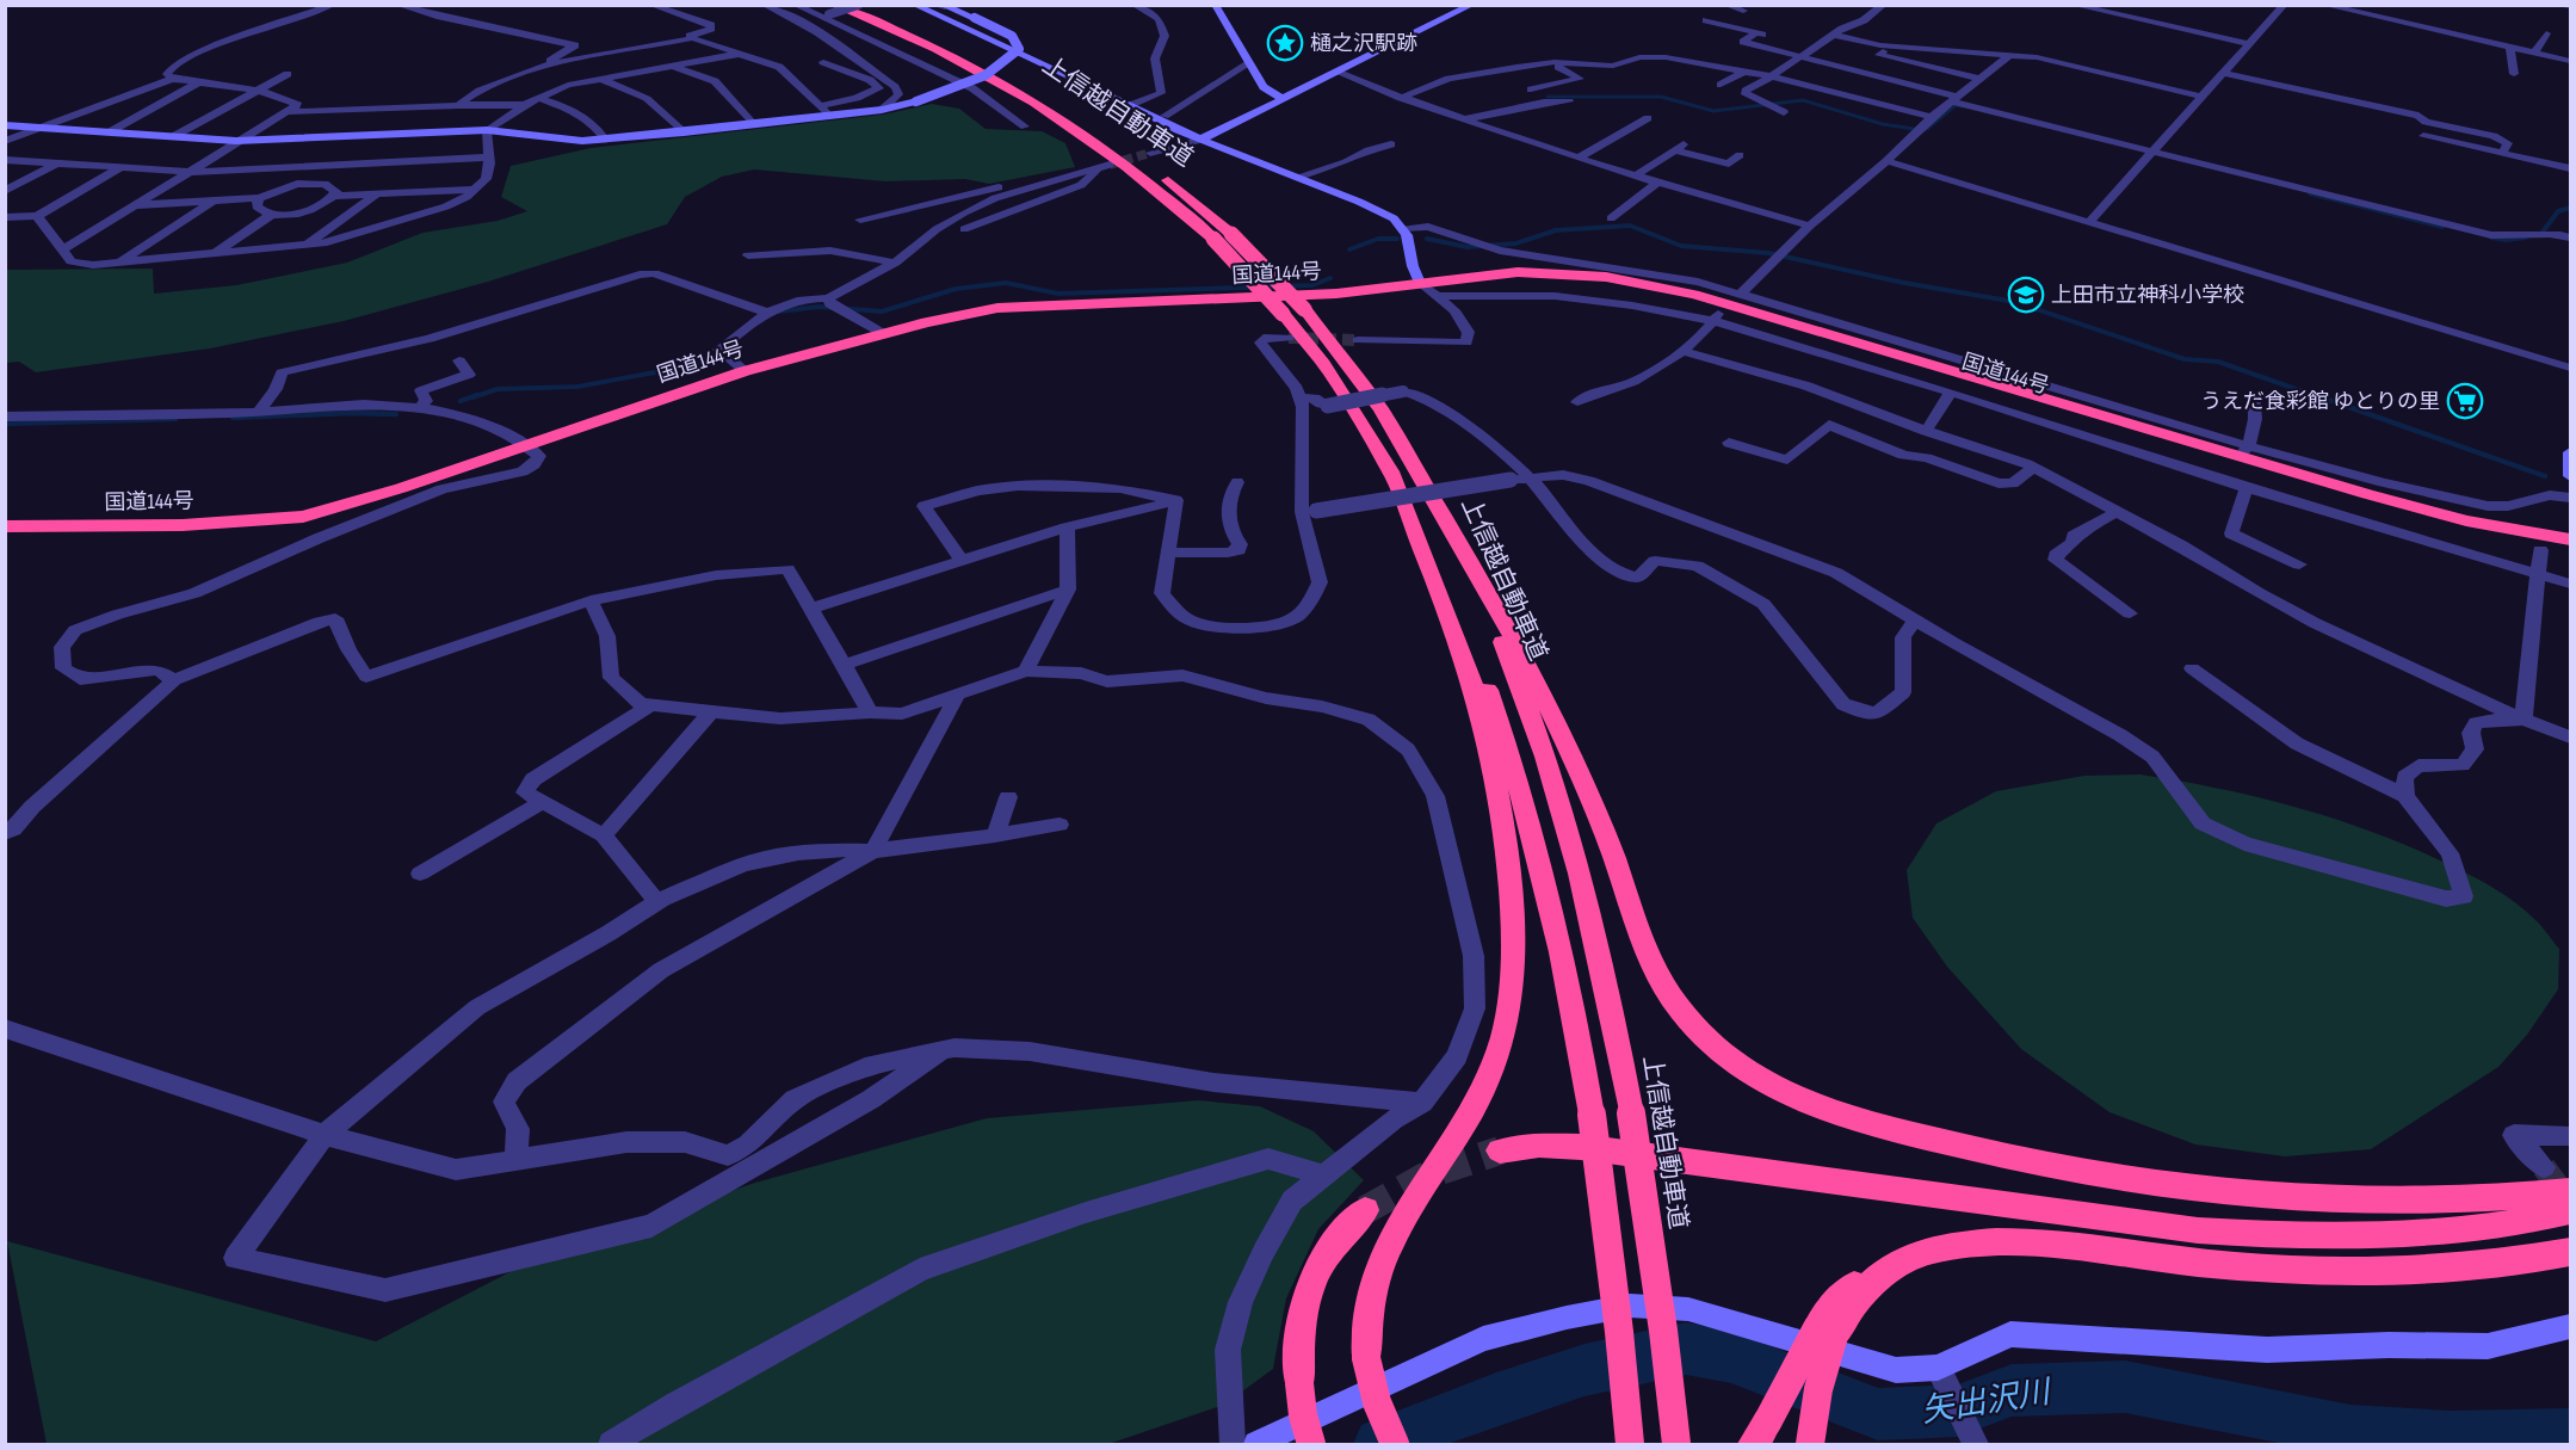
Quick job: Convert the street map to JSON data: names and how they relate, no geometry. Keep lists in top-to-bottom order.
{
  "streets": {
    "highway": ["上信越自動車道", "国道144号"]
  },
  "water": ["矢出沢川"],
  "places": {
    "place": ["樋之沢駅跡"],
    "school or university": ["上田市立神科小学校"],
    "supermarket": ["うえだ食彩館 ゆとりの里"]
  }
}
